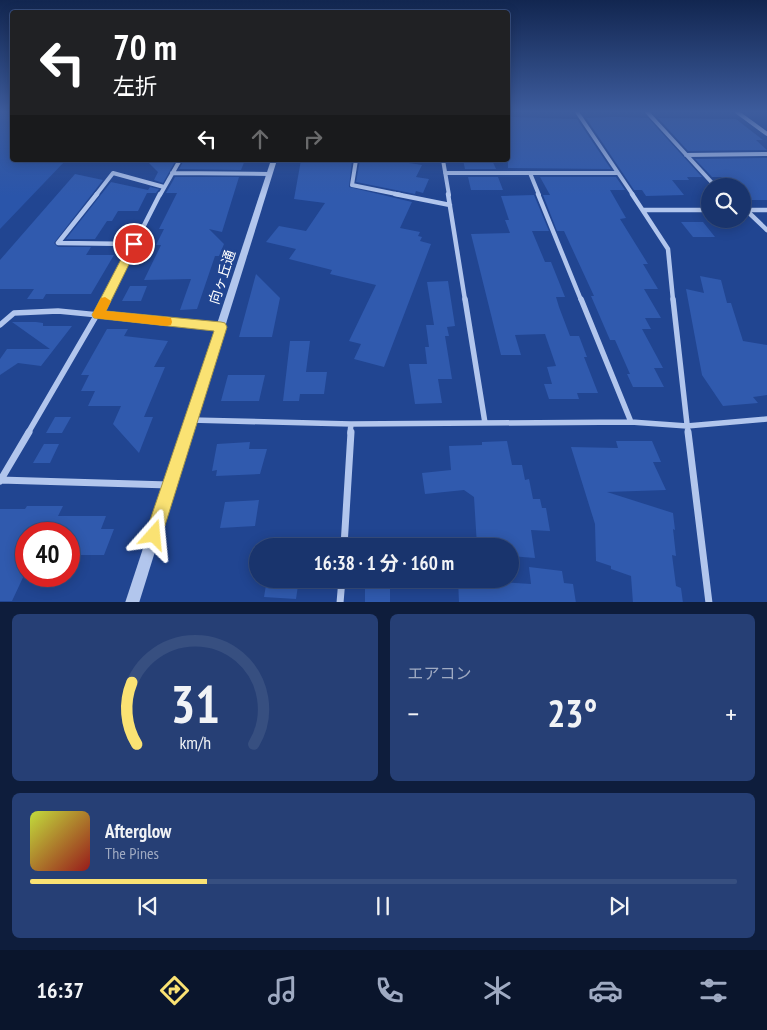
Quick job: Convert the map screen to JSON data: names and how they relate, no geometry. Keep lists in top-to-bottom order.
{
  "streets": {
    "street": ["向ヶ丘通"]
  },
  "page": {
    "turn": ["70 m", "左折"],
    "limit": "40",
    "trip": "16:38 · 1 分 · 160 m",
    "tile": "エアコン",
    "heat": ["−", "23°", "+"],
    "song": ["Afterglow", "The Pines"],
    "tabs": "16:37",
    "gauge": ["31", "km/h"]
  }
}
